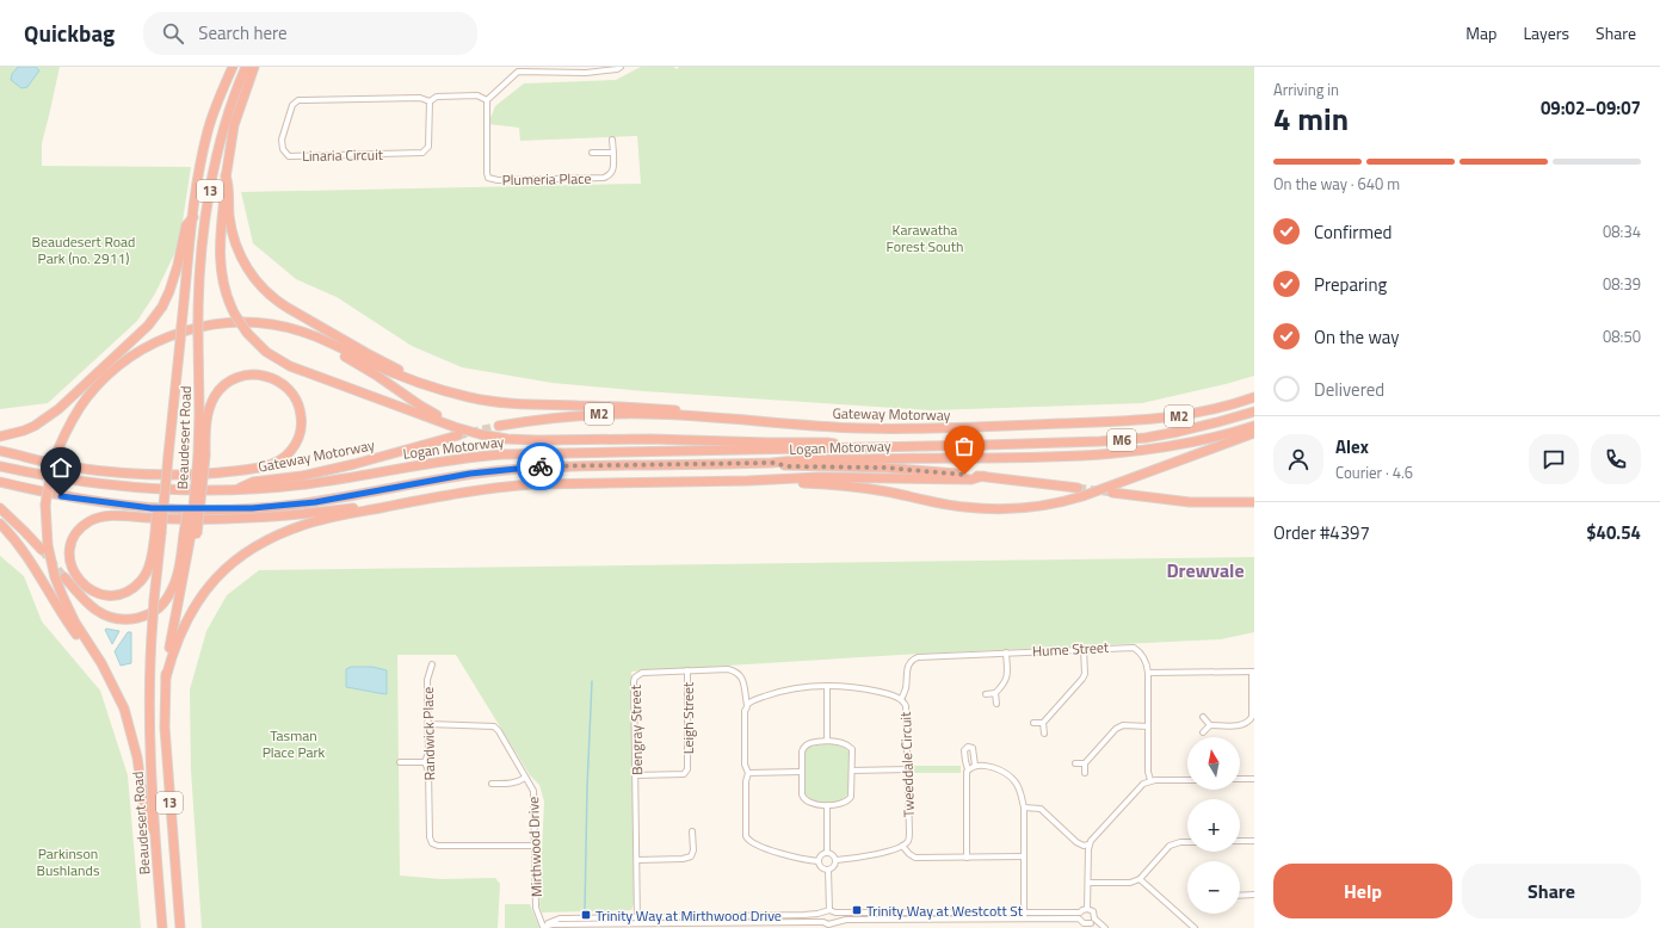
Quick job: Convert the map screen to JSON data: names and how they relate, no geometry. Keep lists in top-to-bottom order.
{
  "streets": {
    "highway": [
      "13",
      "M2",
      "Gateway Motorway",
      "Beaudesert Road",
      "M6",
      "Logan Motorway"
    ],
    "street": [
      "Linaria Circuit",
      "Plumeria Place",
      "Hume Street",
      "Leigh Street",
      "Bengray Street",
      "Randwick Place",
      "Tweeddale Circuit",
      "Mirthwood Drive"
    ]
  },
  "crossings": [
    ["Linaria Circuit", "Plumeria Place"],
    ["Gateway Motorway", "Logan Motorway"],
    ["Hume Street", "Tweeddale Circuit"],
    ["Leigh Street", "Bengray Street"],
    ["Bengray Street", "Tweeddale Circuit"],
    ["Randwick Place", "Mirthwood Drive"]
  ],
  "districts": ["Drewvale"],
  "parks": [
    "Karawatha Forest South",
    "Beaudesert Road Park (no. 2911)",
    "Tasman Place Park",
    "Parkinson Bushlands"
  ],
  "places": {
    "transit": ["Trinity Way at Westcott St", "Trinity Way at Mirthwood Drive"]
  },
  "north": "top",
  "page": {
    "header": "Quickbag",
    "search": "Search here",
    "nav": ["Map", "Layers", "Share"],
    "heading": ["4 min", "Arriving in", "09:02–09:07"],
    "panel": [
      "Alex",
      "Courier · 4.6",
      "Order #4397",
      "$40.54"
    ],
    "bar": "On the way · 640 m",
    "list": [
      ["Confirmed", "08:34"],
      ["Preparing", "08:39"],
      ["On the way", "08:50"],
      "Delivered"
    ],
    "map_buttons": ["+", "−"],
    "buttons": ["Help", "Share"]
  }
}
